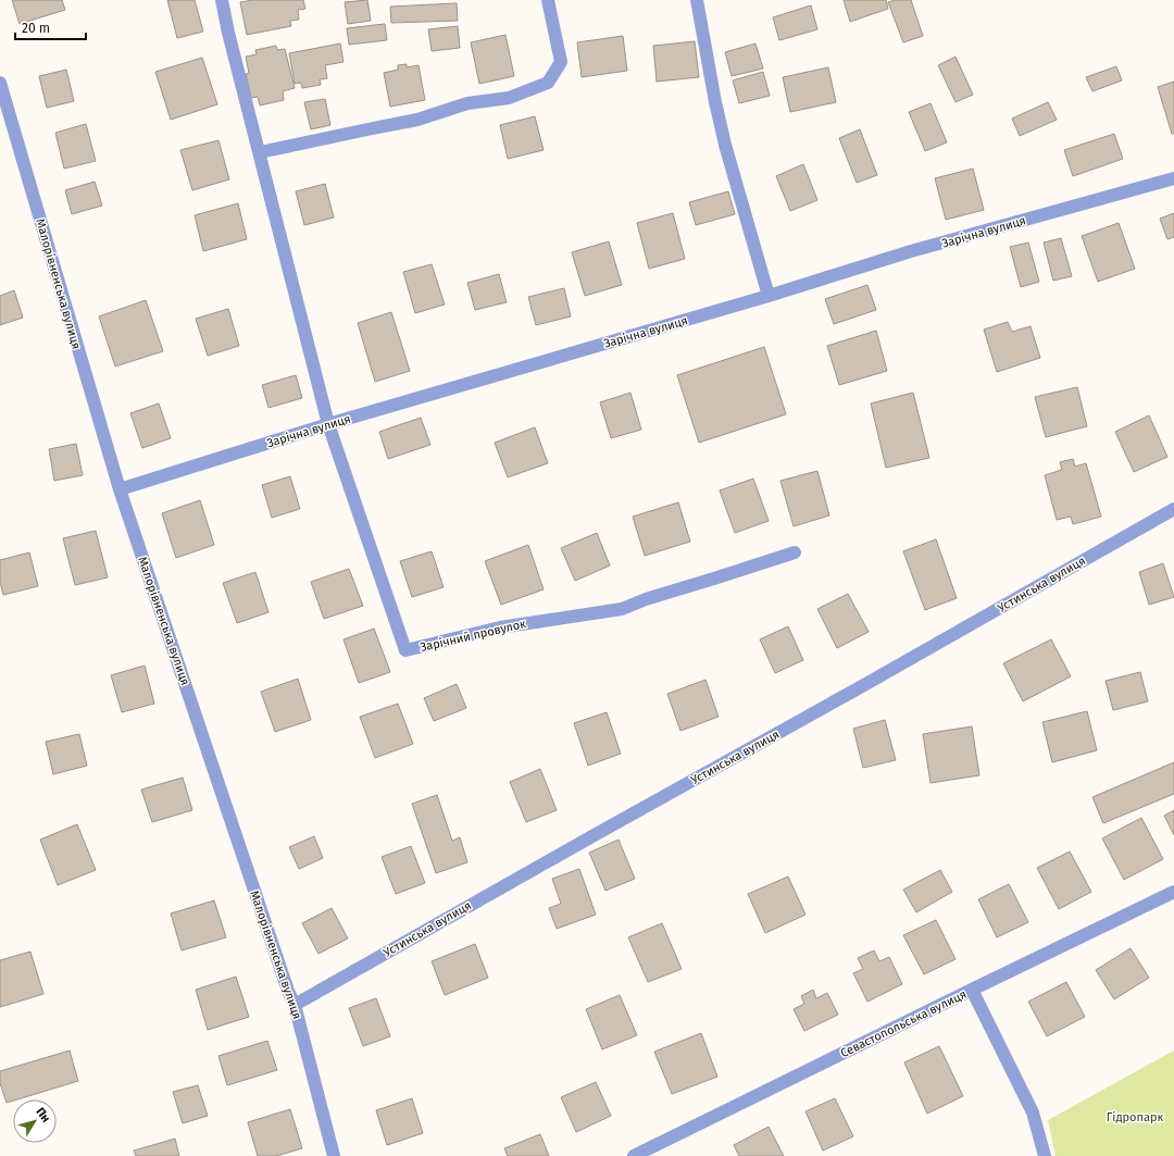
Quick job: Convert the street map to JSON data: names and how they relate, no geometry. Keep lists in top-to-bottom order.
{
  "streets": {
    "street": [
      "Зарічна вулиця",
      "Малорівненська вулиця",
      "Устинська вулиця",
      "Зарічний провулок",
      "Севастопольська вулиця"
    ]
  },
  "crossings": [
    ["Зарічна вулиця", "Малорівненська вулиця"],
    ["Зарічна вулиця", "Зарічний провулок"],
    ["Малорівненська вулиця", "Устинська вулиця"]
  ],
  "parks": ["Гідропарк"],
  "scale_bar": "20 m",
  "north": "top right"
}
